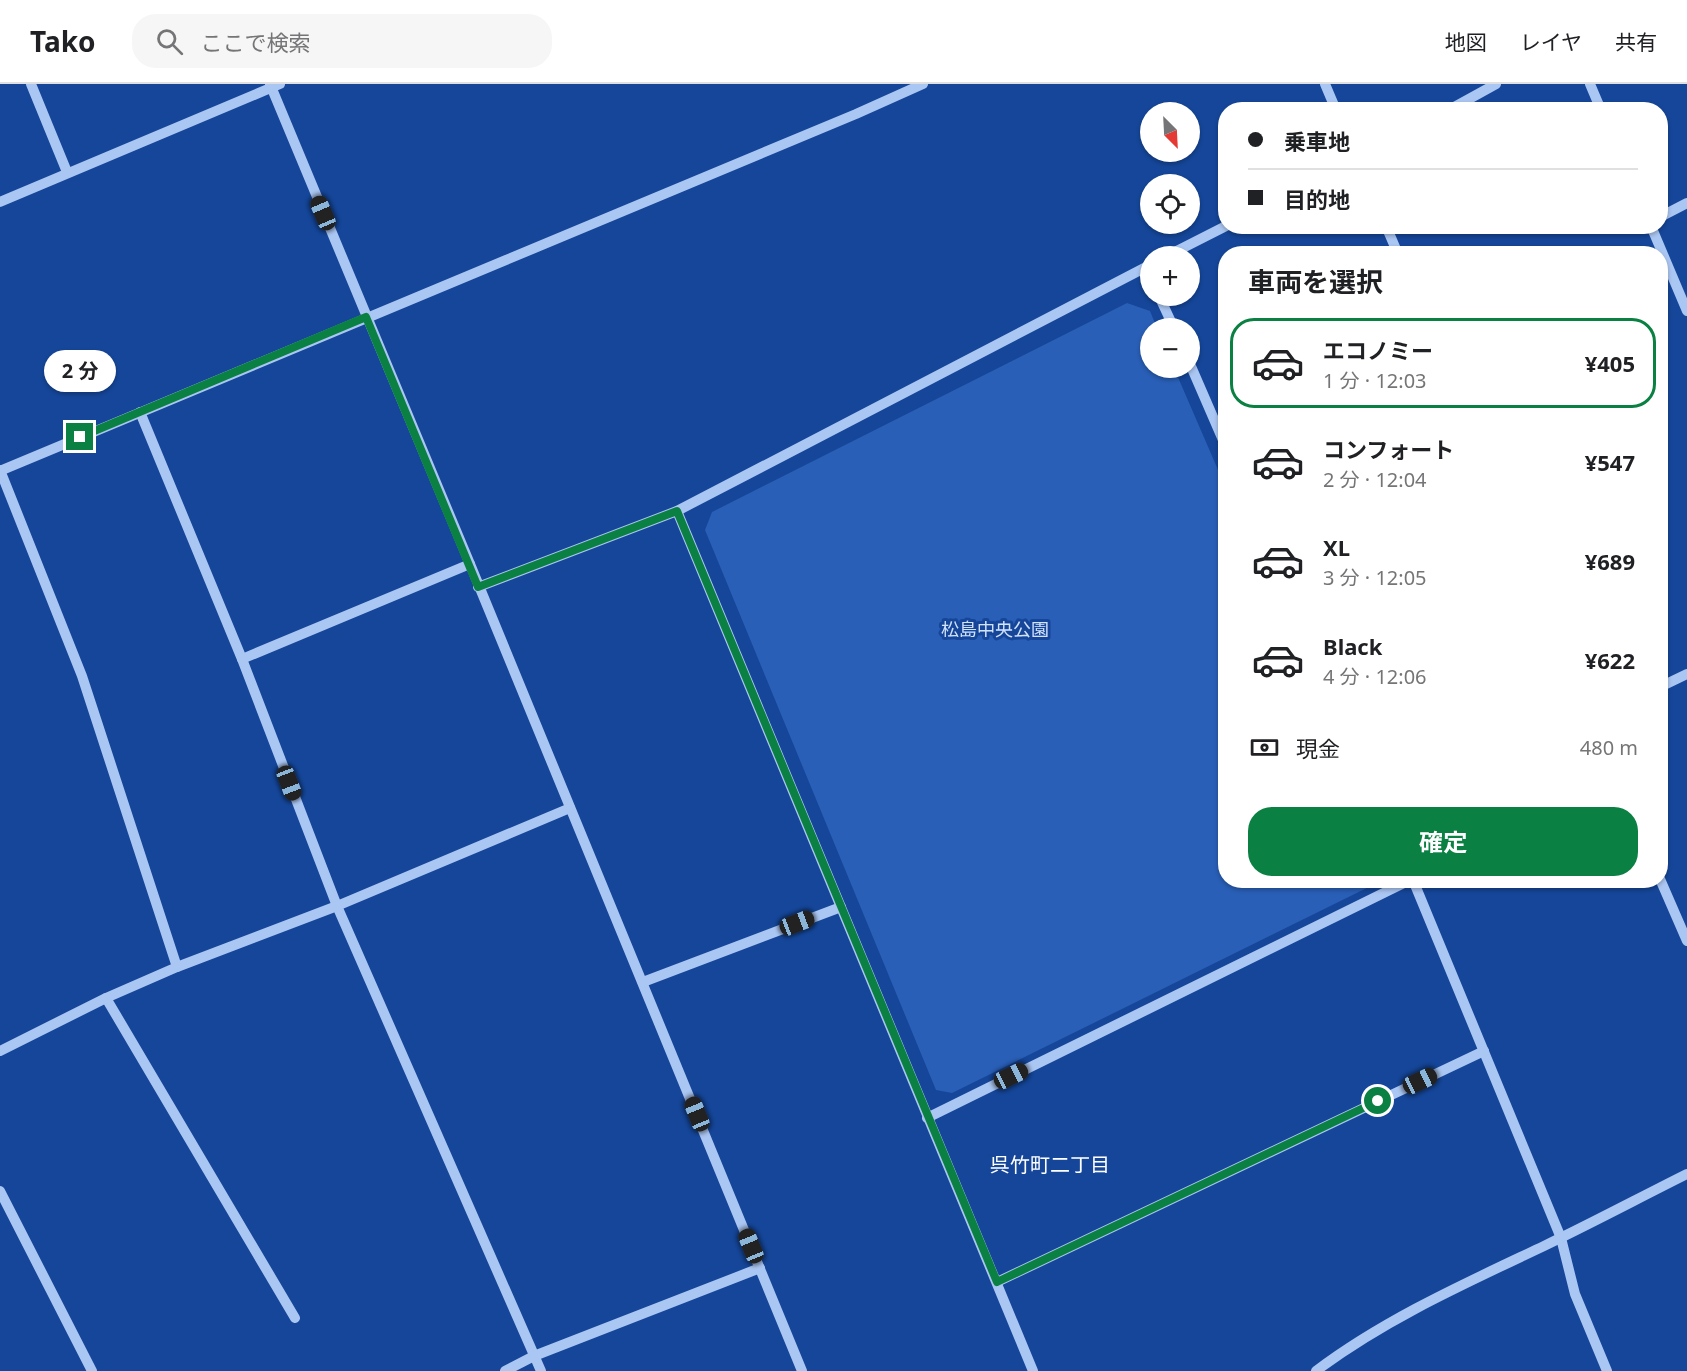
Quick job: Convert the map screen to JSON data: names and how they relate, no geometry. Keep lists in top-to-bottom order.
{
  "districts": ["呉竹町二丁目"],
  "parks": ["松島中央公園"],
  "north": "bottom right",
  "page": {
    "header": "Tako",
    "search": "ここで検索",
    "nav": ["地図", "レイヤ", "共有"],
    "map_buttons": ["+", "−"],
    "banner": ["乗車地", "目的地"],
    "heading": "車両を選択",
    "list": [
      {
        "name": "エコノミー",
        "note": "1 分 · 12:03",
        "value": "¥405"
      },
      {
        "name": "コンフォート",
        "note": "2 分 · 12:04",
        "value": "¥547"
      },
      {
        "name": "XL",
        "note": "3 分 · 12:05",
        "value": "¥689"
      },
      {
        "name": "Black",
        "note": "4 分 · 12:06",
        "value": "¥622"
      }
    ],
    "bubble": "2 分",
    "pay": ["現金", "480 m"],
    "buttons": "確定"
  }
}
